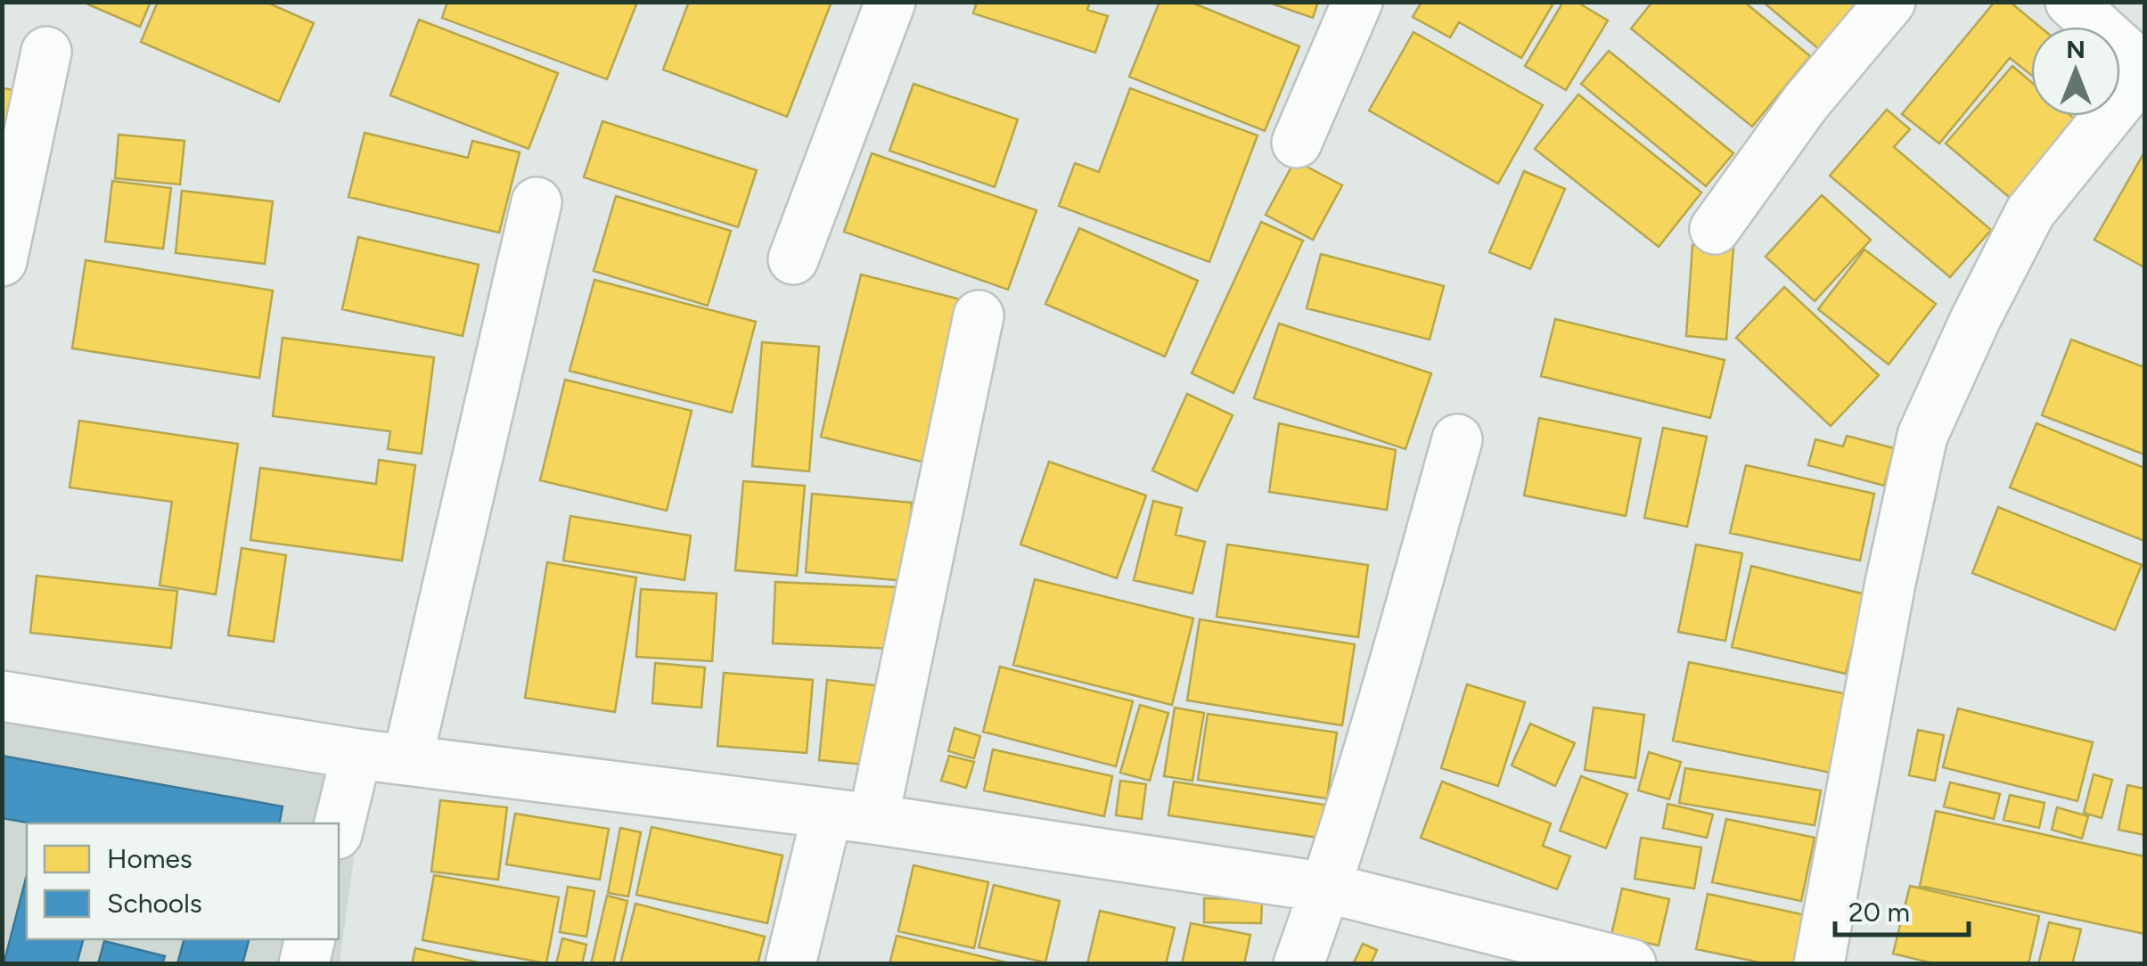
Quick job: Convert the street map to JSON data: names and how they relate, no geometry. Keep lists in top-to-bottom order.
{
  "legend": ["Homes", "Schools"],
  "scale_bar": "20 m",
  "north": "top"
}
